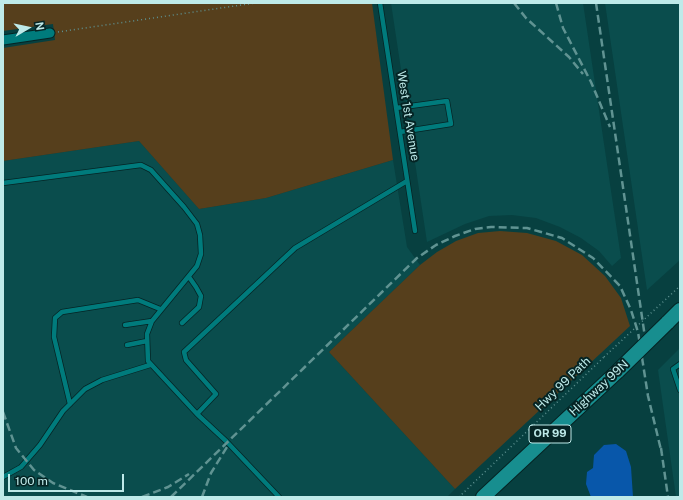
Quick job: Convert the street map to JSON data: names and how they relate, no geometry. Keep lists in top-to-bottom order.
{
  "streets": {
    "main road": ["Highway 99N", "OR 99"],
    "lane": ["West 1st Avenue"],
    "path": ["Hwy 99 Path"]
  },
  "scale_bar": "100 m",
  "north": "right"
}
